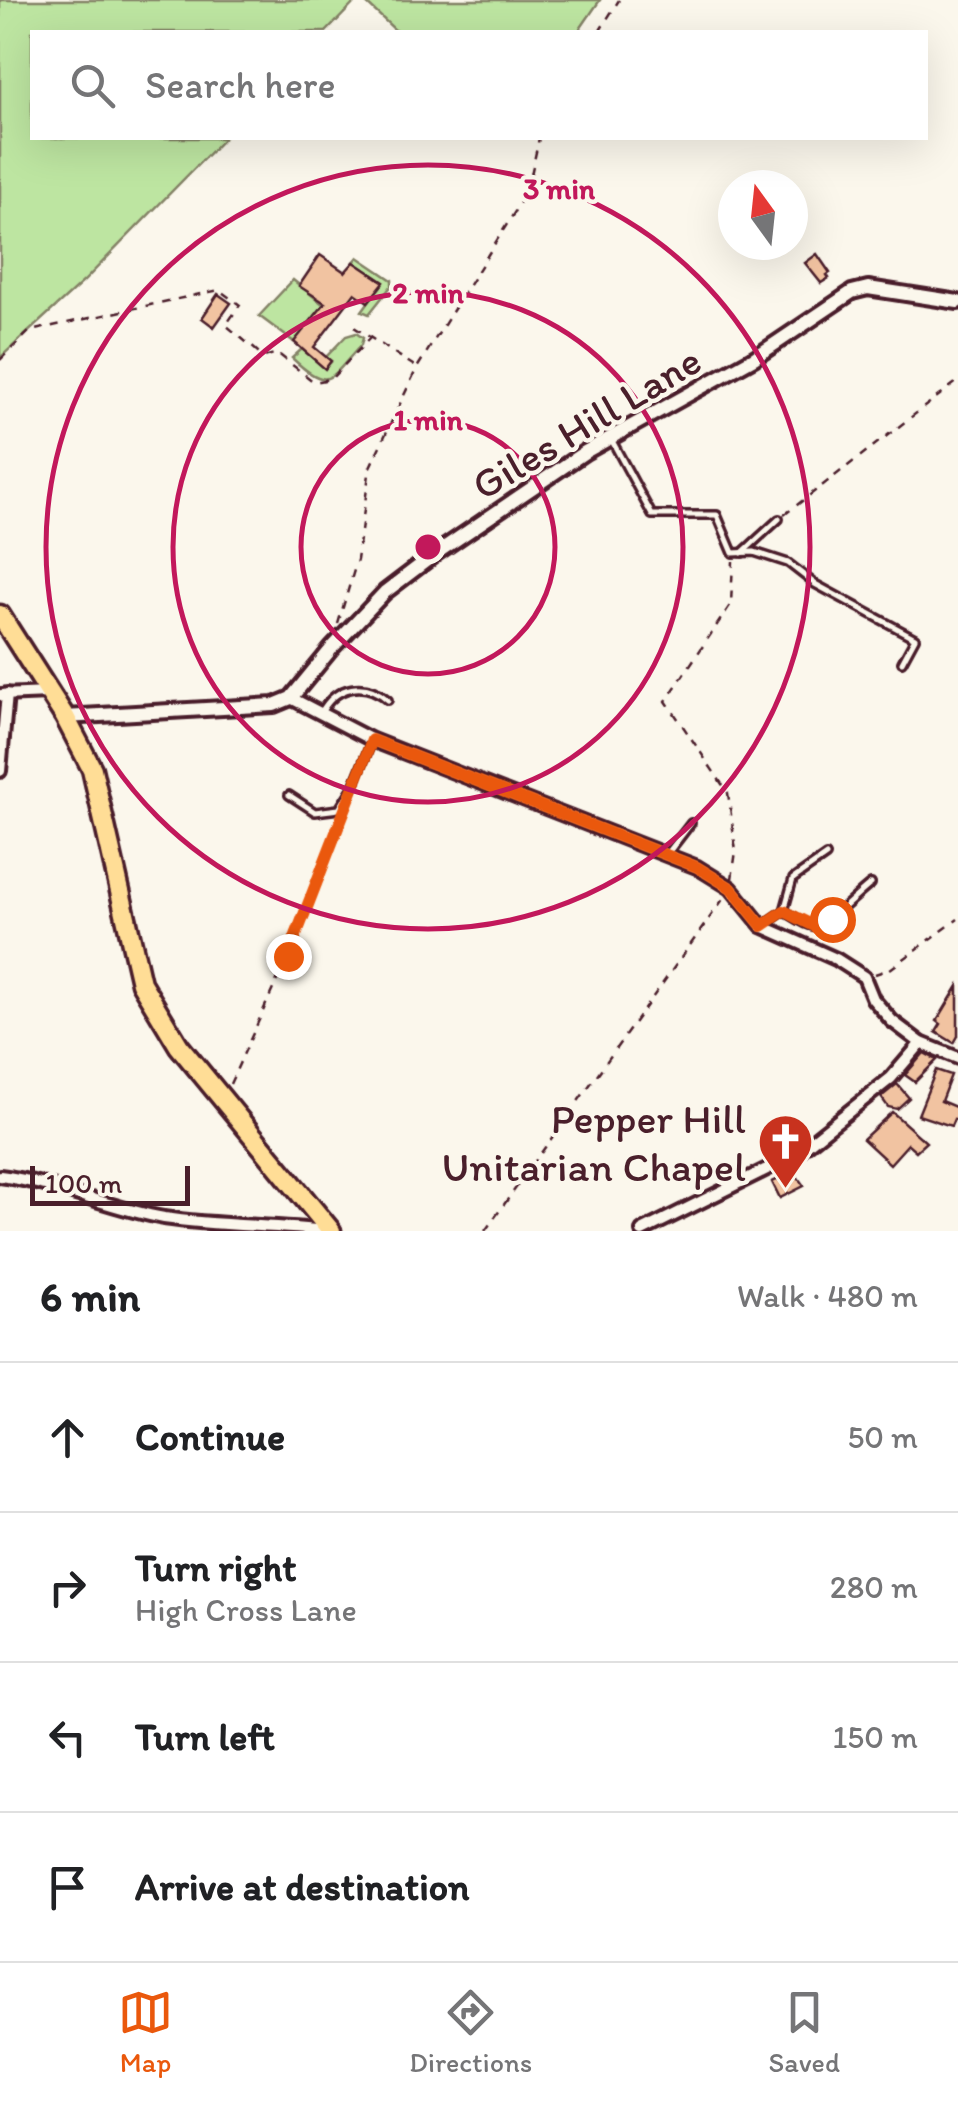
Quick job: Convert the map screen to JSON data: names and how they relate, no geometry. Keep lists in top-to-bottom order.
{
  "streets": {
    "street": ["Giles Hill Lane"]
  },
  "places": {
    "church": ["Pepper Hill Unitarian Chapel"]
  },
  "scale_bar": "100 m",
  "north": "top",
  "page": {
    "search": "Search here",
    "scale": "100 m",
    "heading": ["6 min", "Walk · 480 m"],
    "list": [
      ["Continue", "50 m"],
      ["Turn right", "High Cross Lane", "280 m"],
      ["Turn left", "150 m"],
      "Arrive at destination"
    ],
    "nav": ["Map", "Directions", "Saved"]
  },
  "rings": ["3 min", "2 min", "1 min"]
}
